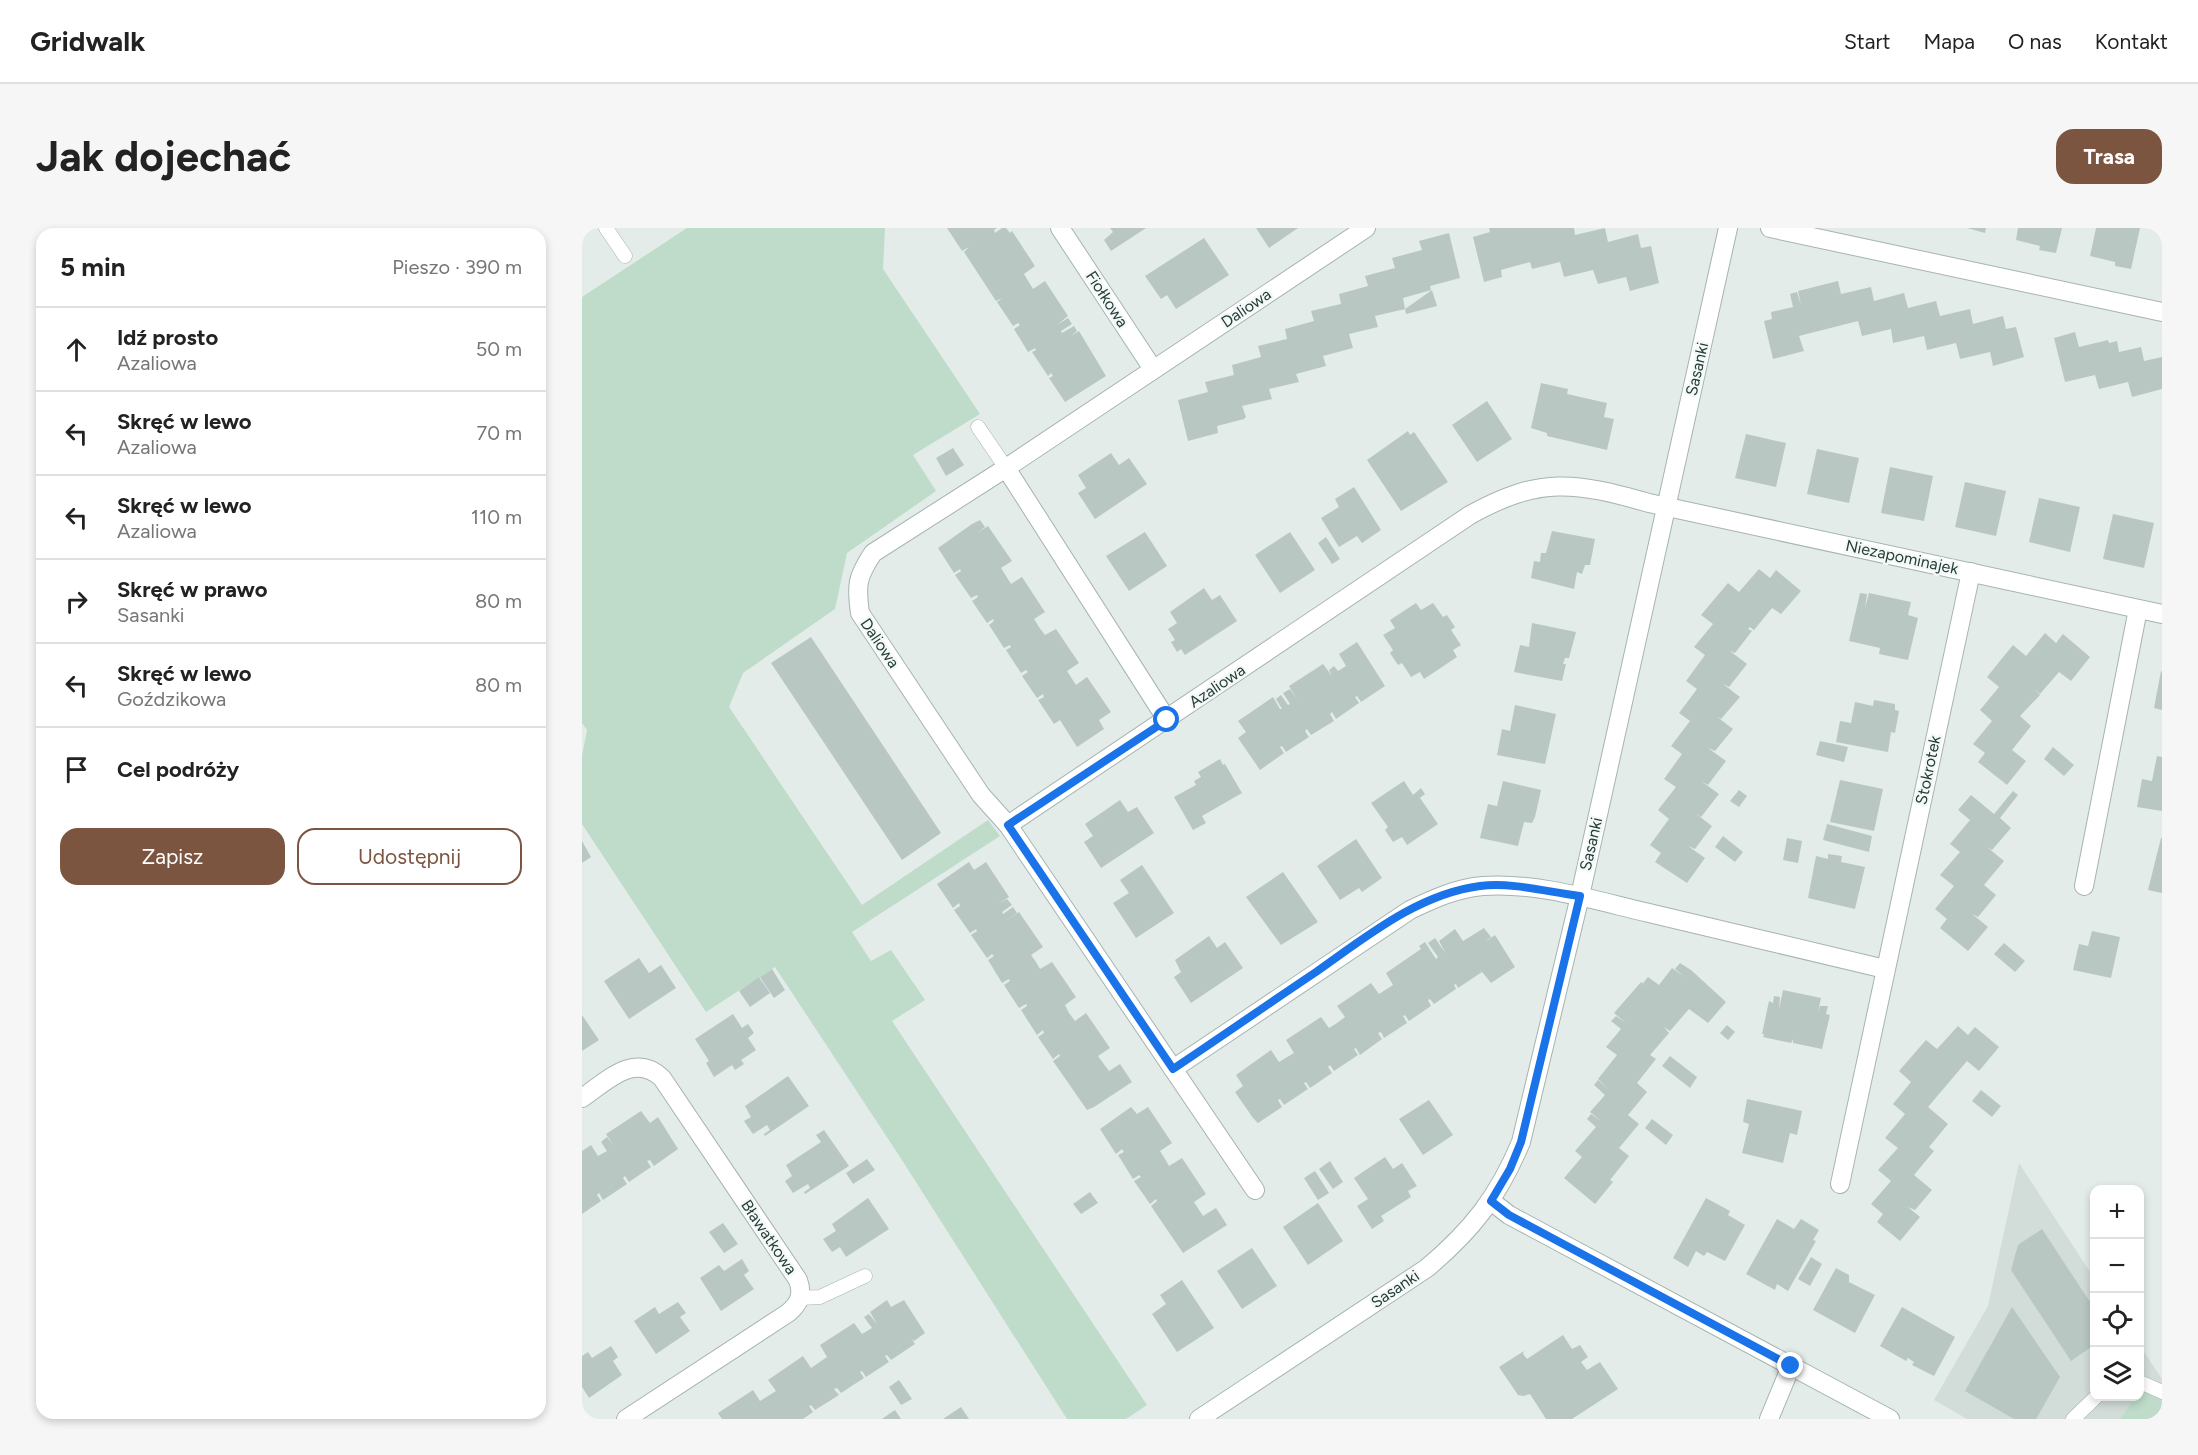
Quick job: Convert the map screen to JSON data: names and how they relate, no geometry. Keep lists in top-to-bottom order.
{
  "streets": {
    "street": [
      "Fiołkowa",
      "Daliowa",
      "Sasanki",
      "Niezapominajek",
      "Azaliowa",
      "Stokrotek",
      "Bławatkowa"
    ]
  },
  "crossings": [
    ["Fiołkowa", "Daliowa"],
    ["Daliowa", "Azaliowa"],
    ["Sasanki", "Niezapominajek"],
    ["Sasanki", "Azaliowa"],
    ["Niezapominajek", "Azaliowa"],
    ["Niezapominajek", "Stokrotek"]
  ],
  "page": {
    "header": "Gridwalk",
    "nav": [
      "Start",
      "Mapa",
      "O nas",
      "Kontakt"
    ],
    "buttons": [
      "Trasa",
      ["Zapisz", "Udostępnij"]
    ],
    "title": "Jak dojechać",
    "heading": ["5 min", "Pieszo · 390 m"],
    "list": [
      ["Idź prosto", "Azaliowa", "50 m"],
      ["Skręć w lewo", "Azaliowa", "70 m"],
      ["Skręć w lewo", "Azaliowa", "110 m"],
      ["Skręć w prawo", "Sasanki", "80 m"],
      ["Skręć w lewo", "Goździkowa", "80 m"],
      "Cel podróży"
    ],
    "map_buttons": ["+", "−"]
  }
}
